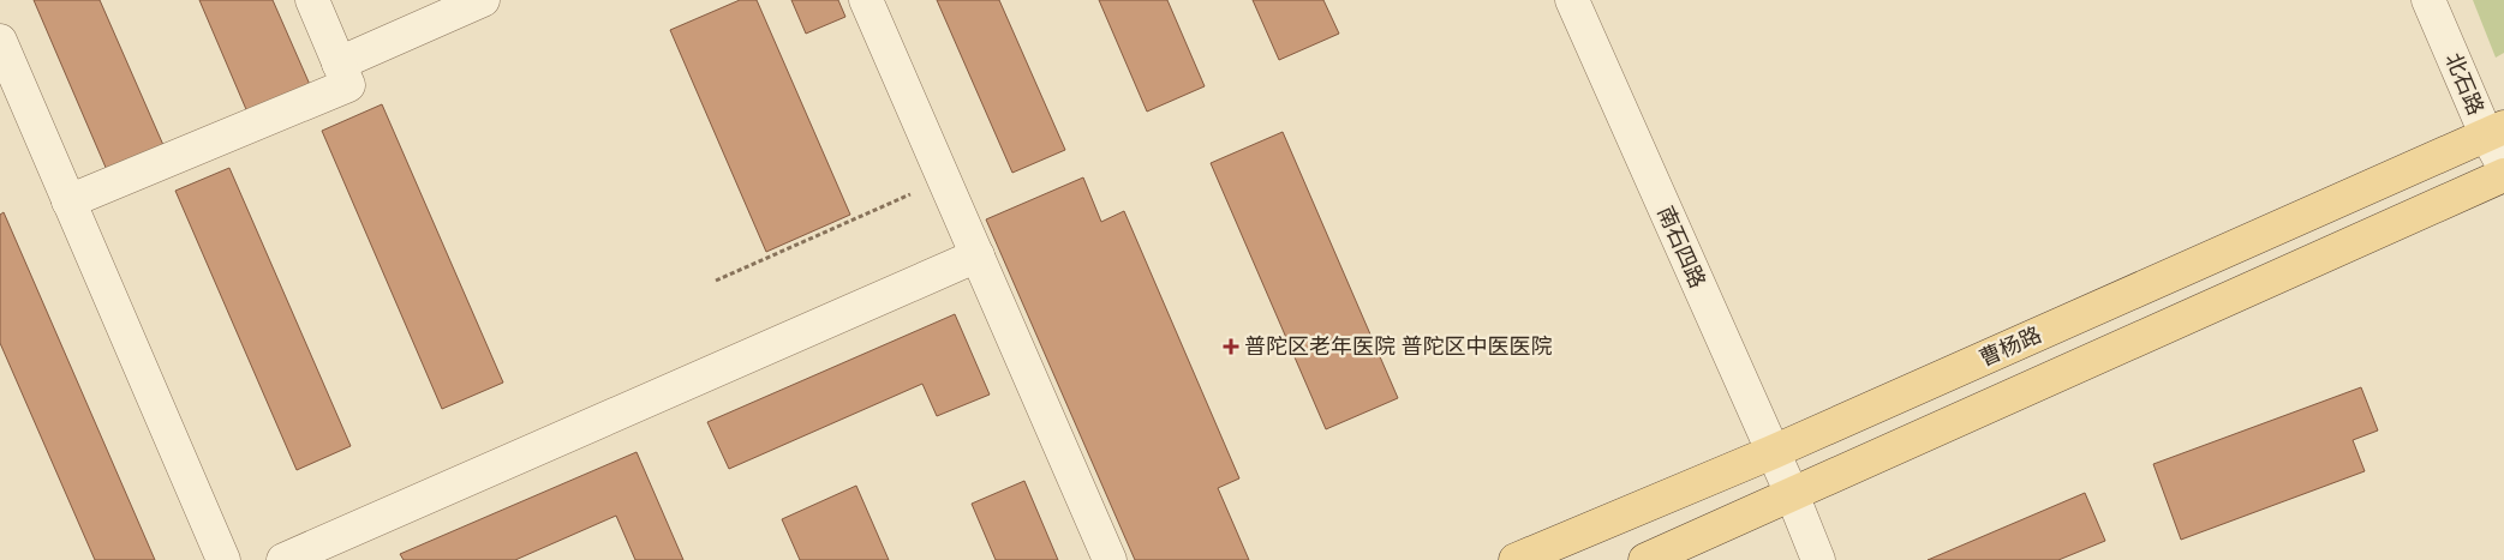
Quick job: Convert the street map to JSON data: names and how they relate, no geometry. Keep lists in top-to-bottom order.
{
  "streets": {
    "main road": ["曹杨路"],
    "street": ["北石路", "南石四路"]
  },
  "crossings": [
    ["北石路", "曹杨路"],
    ["南石四路", "曹杨路"]
  ],
  "places": {
    "health": ["普陀区老年医院 普陀区中医医院"]
  }
}
